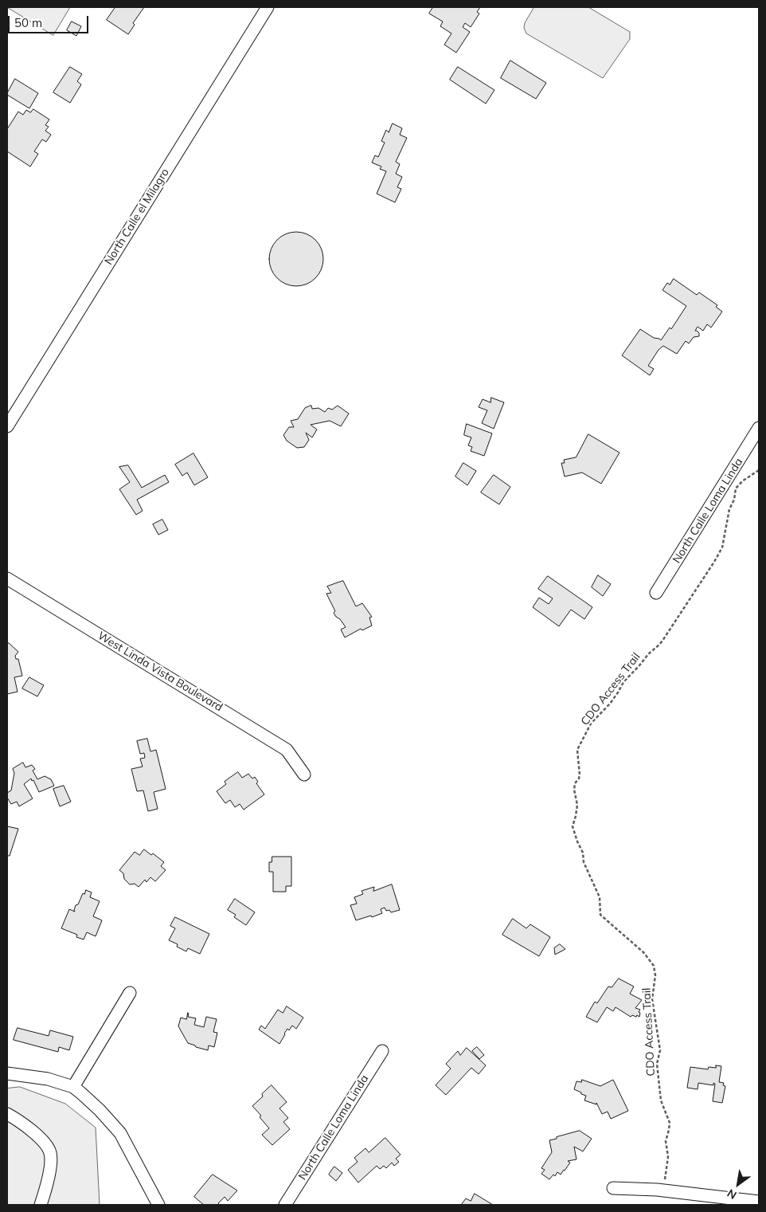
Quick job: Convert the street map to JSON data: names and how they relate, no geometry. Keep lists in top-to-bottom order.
{
  "streets": {
    "street": ["North Calle el Milagro", "North Calle Loma Linda", "West Linda Vista Boulevard"],
    "path": ["CDO Access Trail"]
  },
  "scale_bar": "50 m",
  "north": "bottom left"
}
